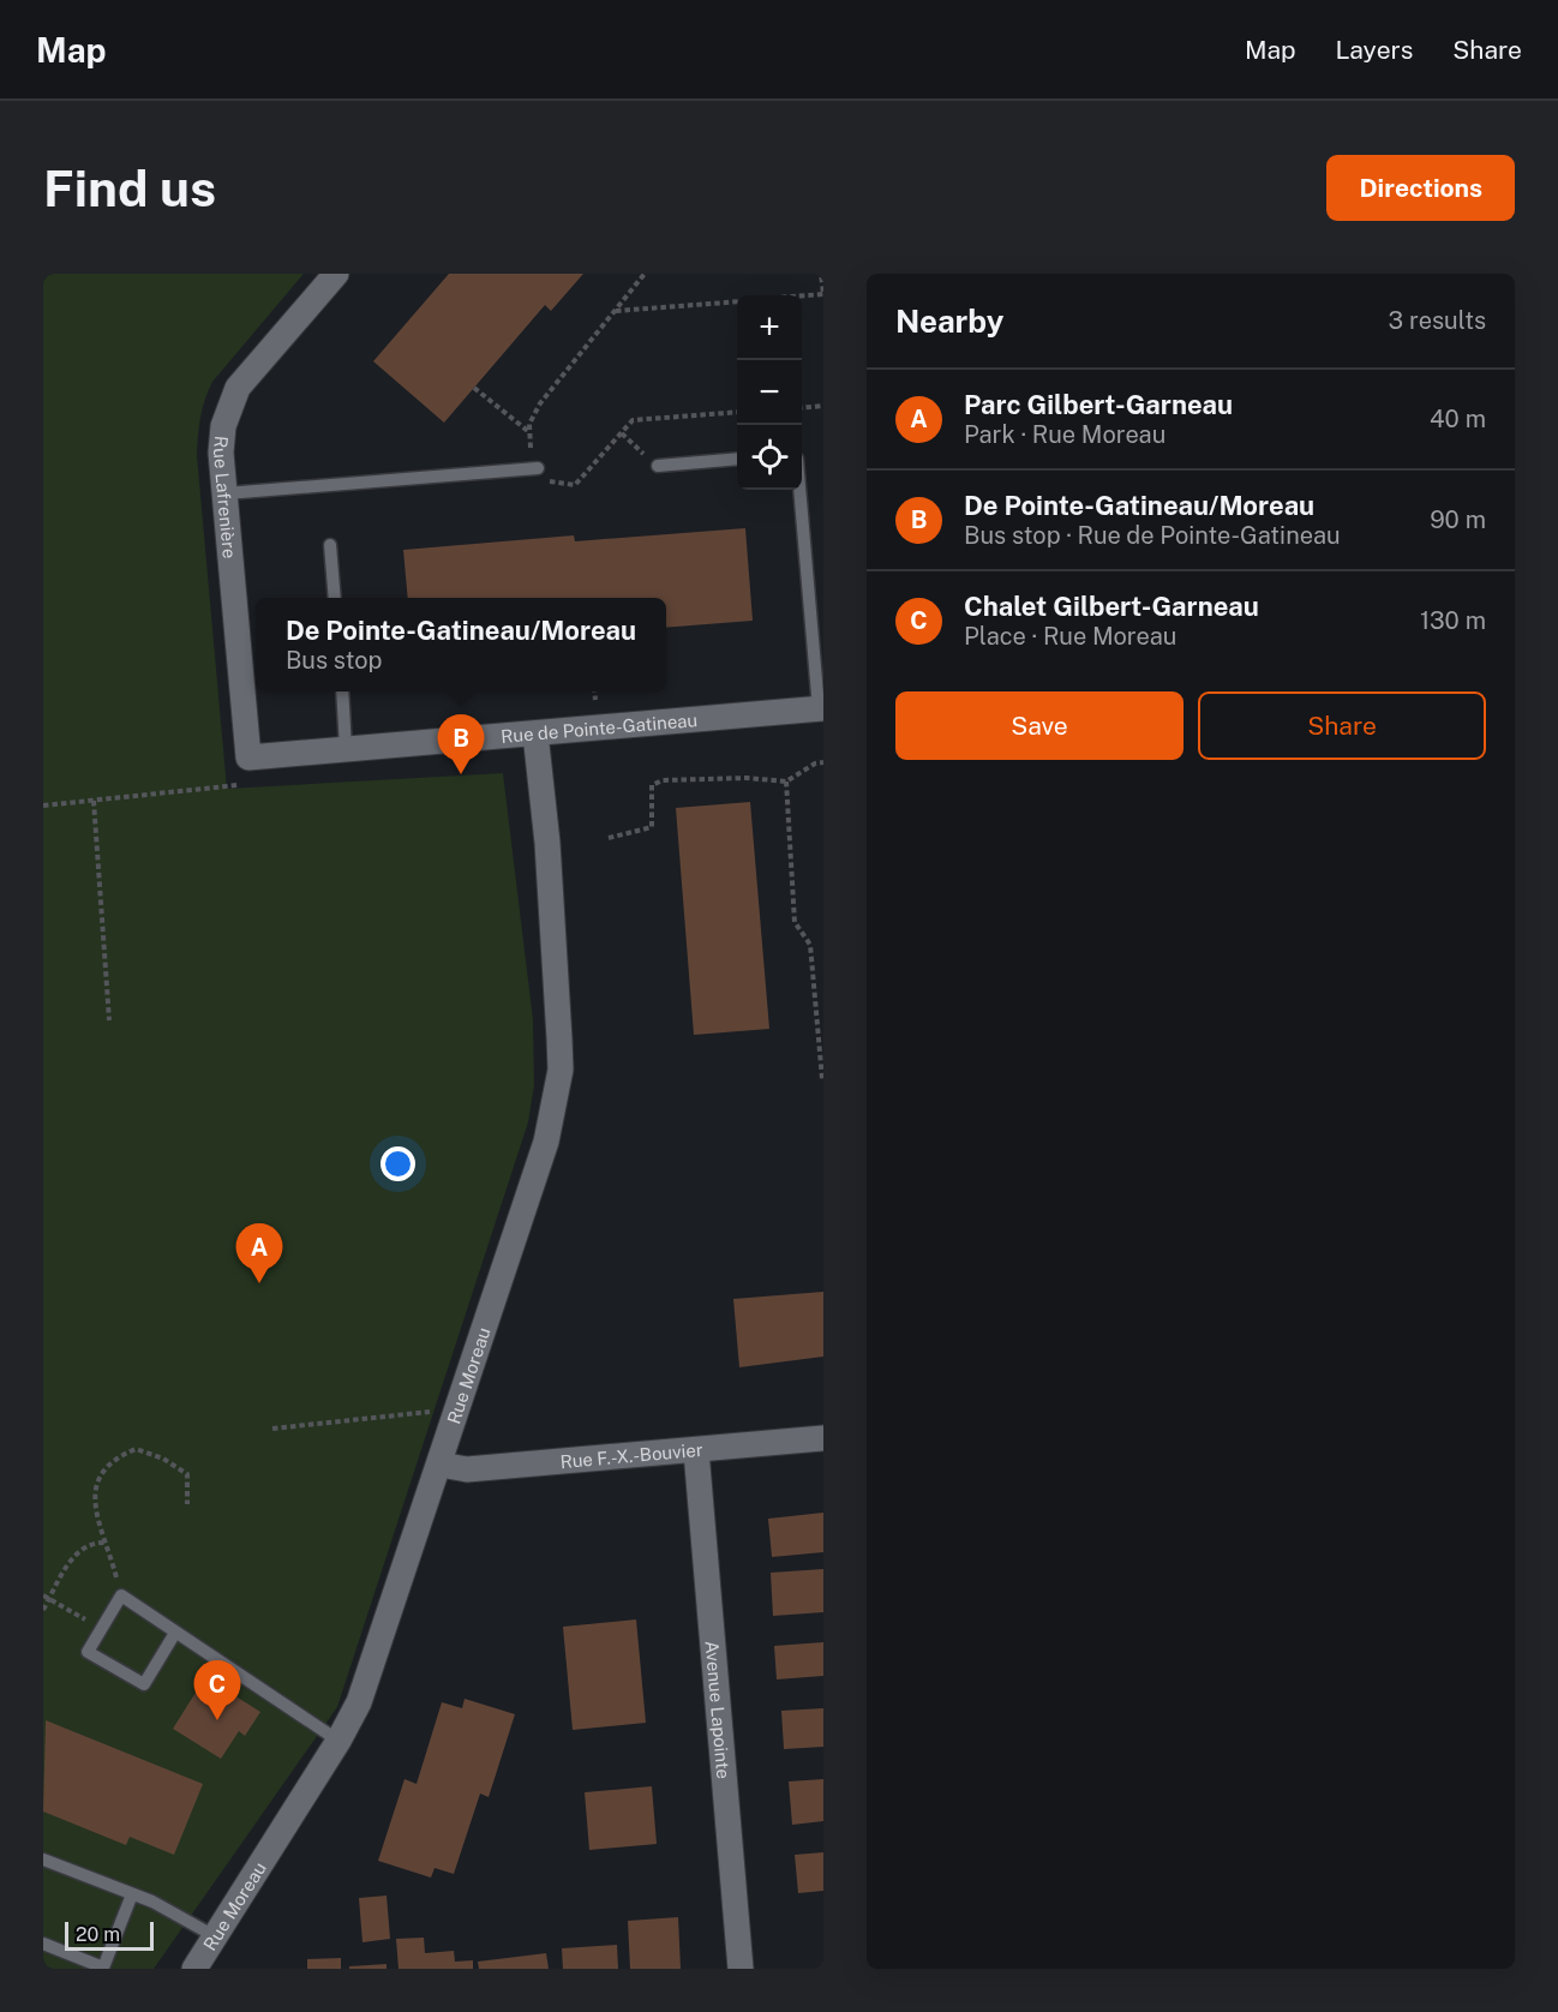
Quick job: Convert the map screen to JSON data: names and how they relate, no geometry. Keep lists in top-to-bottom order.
{
  "streets": {
    "street": [
      "Rue Lafrenière",
      "Rue de Pointe-Gatineau",
      "Rue Moreau",
      "Rue F.-X.-Bouvier",
      "Avenue Lapointe"
    ]
  },
  "crossings": [
    ["Rue Lafrenière", "Rue de Pointe-Gatineau"],
    ["Rue de Pointe-Gatineau", "Rue Moreau"],
    ["Rue Moreau", "Rue F.-X.-Bouvier"],
    ["Rue F.-X.-Bouvier", "Avenue Lapointe"]
  ],
  "scale_bar": "20 m",
  "page": {
    "header": "Map",
    "nav": ["Map", "Layers", "Share"],
    "buttons": [
      "Directions",
      ["Save", "Share"]
    ],
    "title": "Find us",
    "heading": ["Nearby", "3 results"],
    "map_buttons": ["+", "−"],
    "list": [
      {
        "mark": "A",
        "name": "Parc Gilbert-Garneau",
        "note": "Park · Rue Moreau",
        "value": "40 m"
      },
      {
        "mark": "B",
        "name": "De Pointe-Gatineau/Moreau",
        "note": "Bus stop · Rue de Pointe-Gatineau",
        "value": "90 m"
      },
      {
        "mark": "C",
        "name": "Chalet Gilbert-Garneau",
        "note": "Place · Rue Moreau",
        "value": "130 m"
      }
    ],
    "popup": ["De Pointe-Gatineau/Moreau", "Bus stop"],
    "pins": ["B", "A", "C"],
    "scale": "20 m"
  }
}
